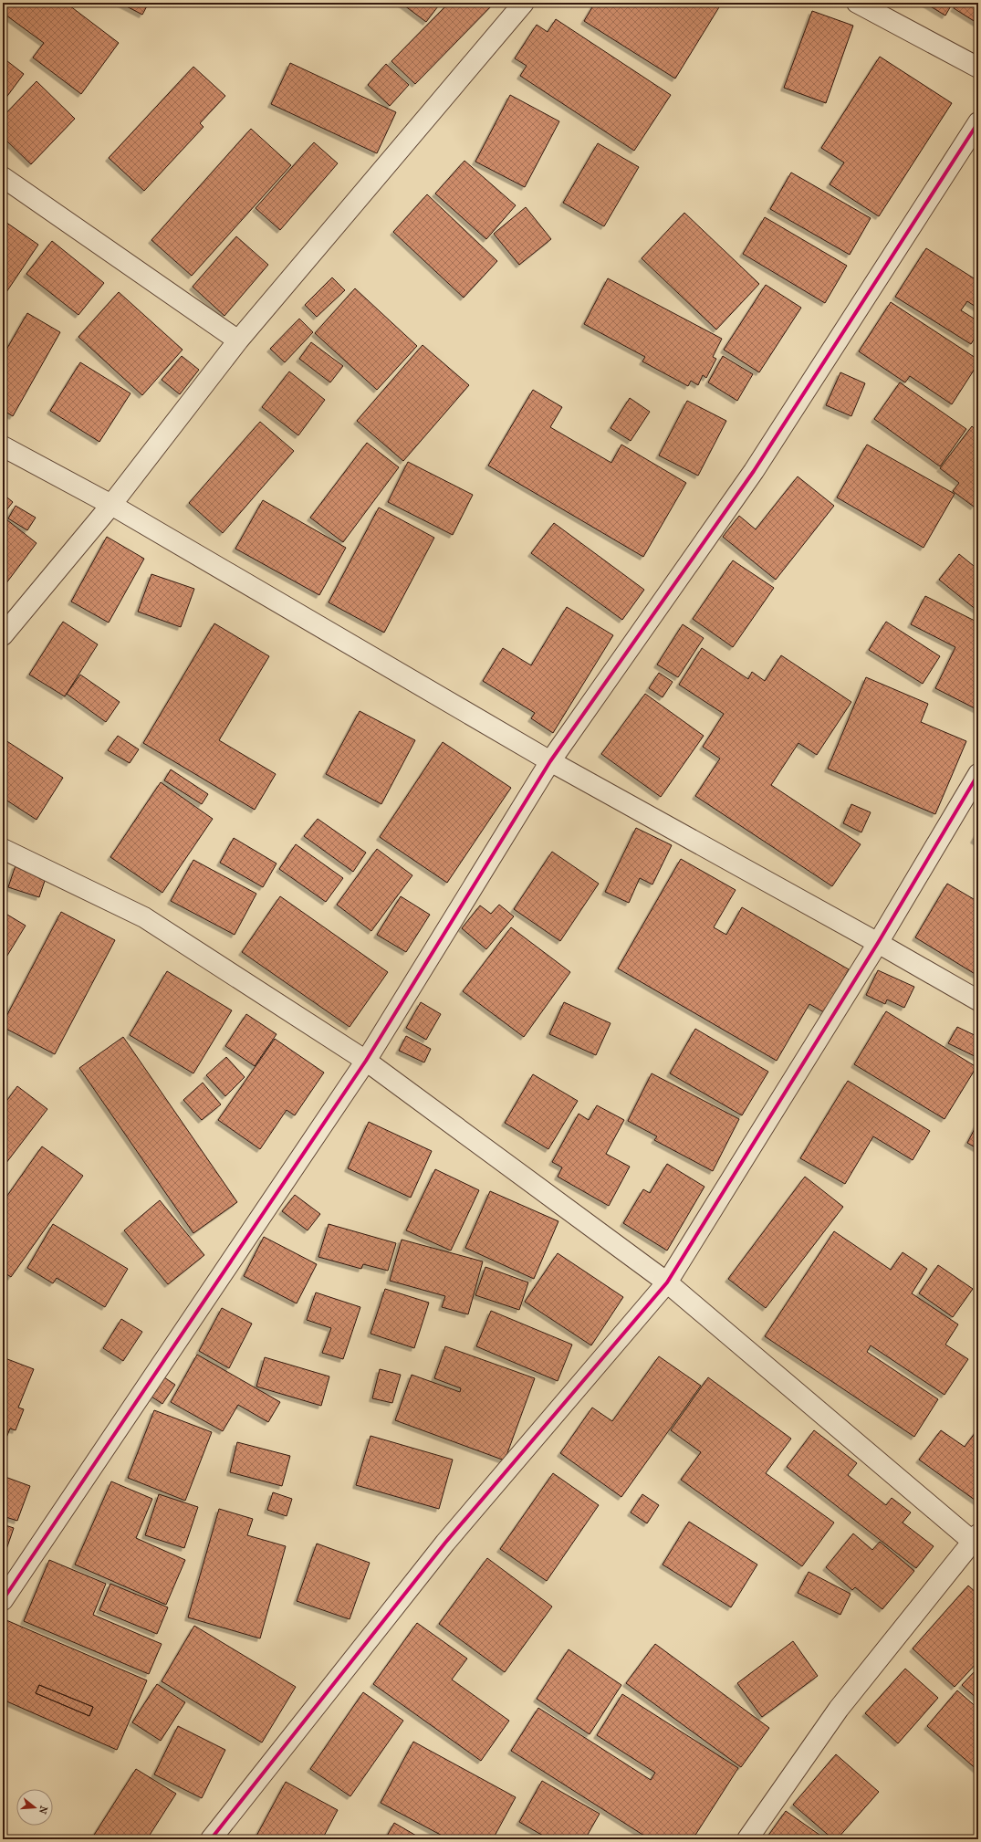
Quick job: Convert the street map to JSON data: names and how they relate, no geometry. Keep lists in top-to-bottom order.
{
  "north": "right"
}
